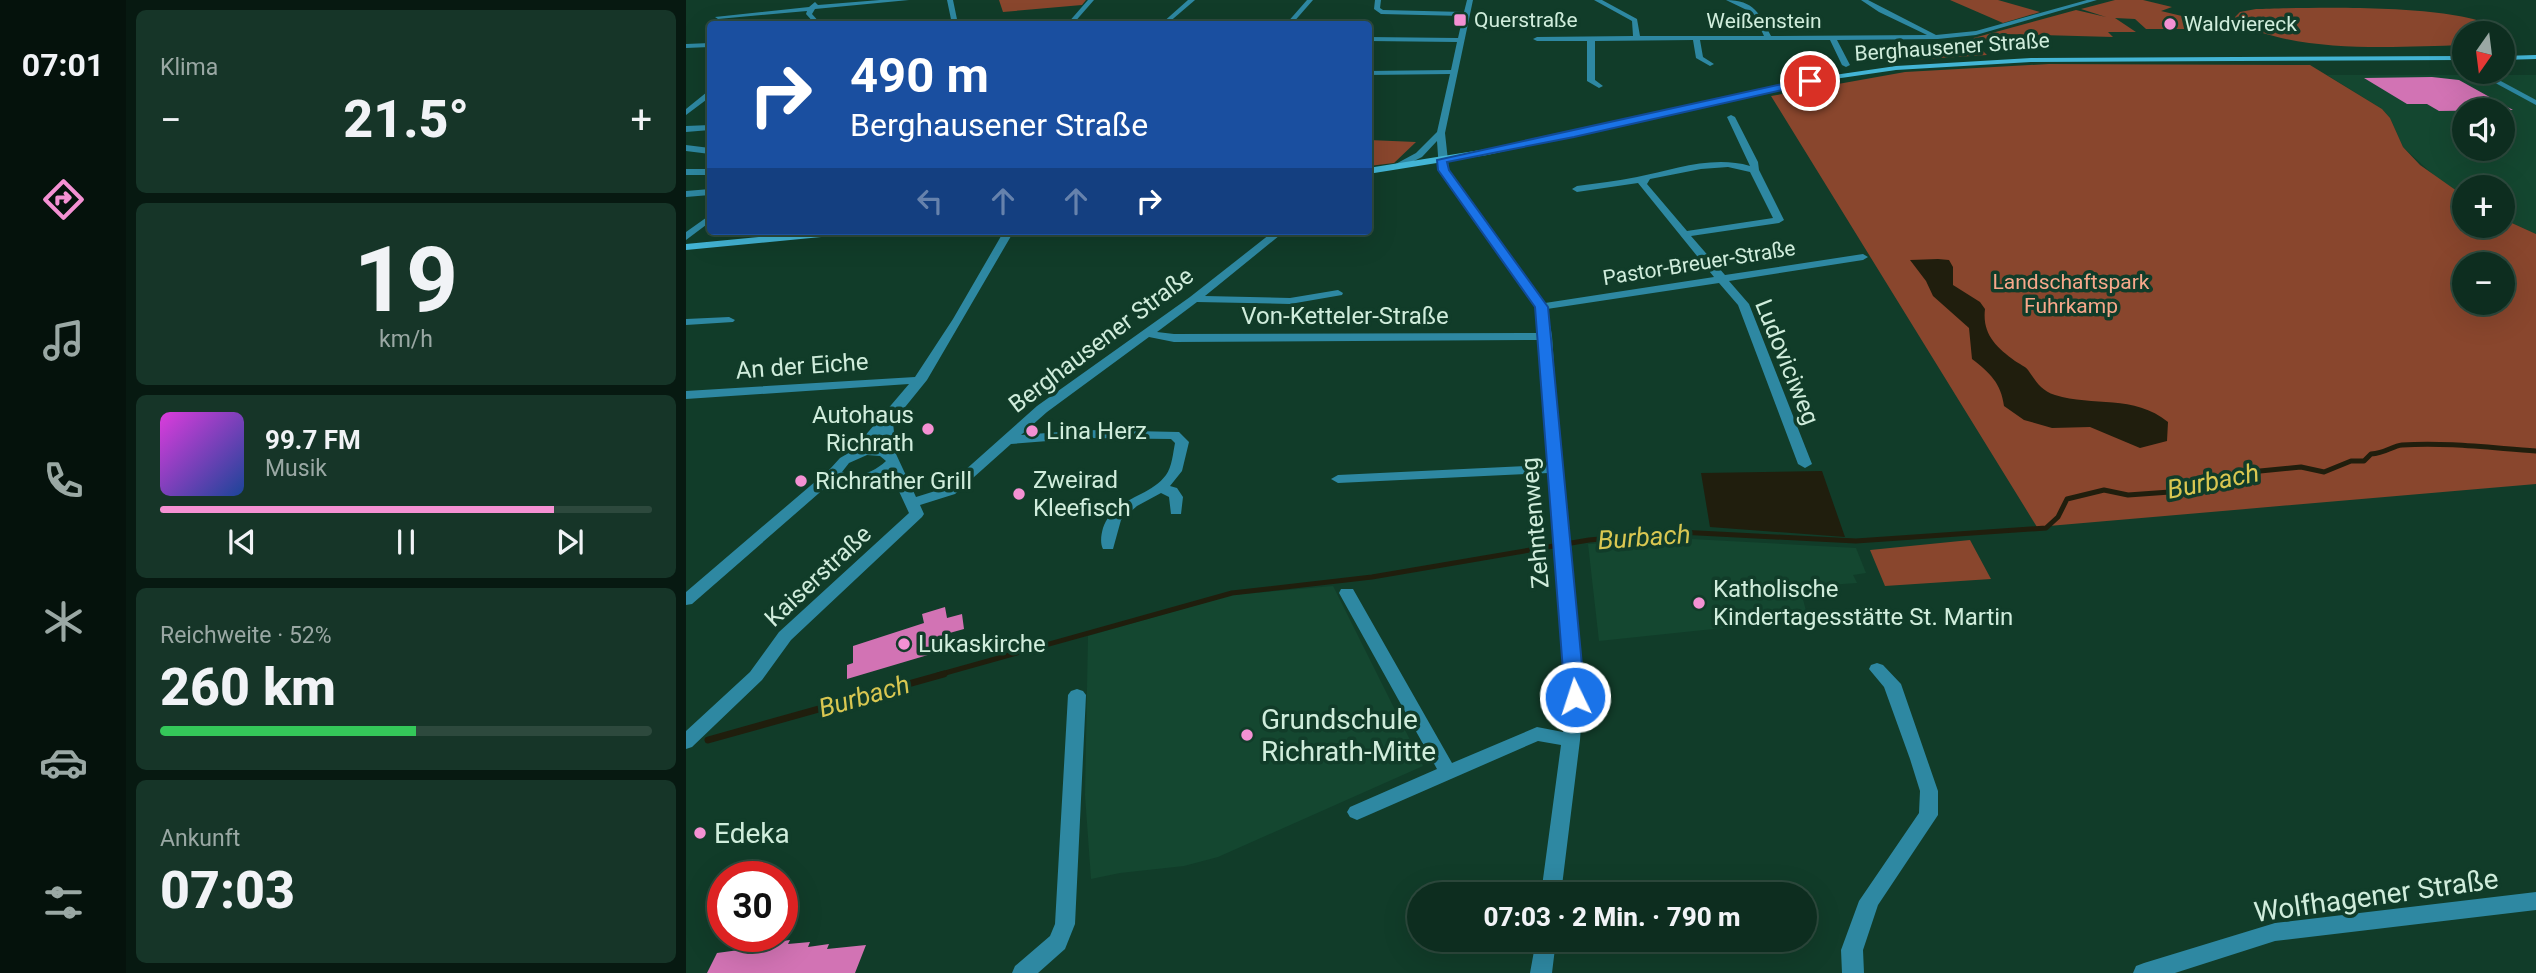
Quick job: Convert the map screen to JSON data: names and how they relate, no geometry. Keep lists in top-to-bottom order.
{
  "streets": {
    "main road": ["Berghausener Straße"],
    "street": [
      "Weißenstein",
      "Pastor-Breuer-Straße",
      "Von-Ketteler-Straße",
      "Ludoviciweg",
      "An der Eiche",
      "Zehntenweg",
      "Kaiserstraße",
      "Wolfhagener Straße"
    ]
  },
  "crossings": [
    ["Berghausener Straße", "Von-Ketteler-Straße"],
    ["Berghausener Straße", "Zehntenweg"],
    ["Berghausener Straße", "Kaiserstraße"],
    ["Pastor-Breuer-Straße", "Ludoviciweg"],
    ["Pastor-Breuer-Straße", "Zehntenweg"],
    ["Von-Ketteler-Straße", "Zehntenweg"]
  ],
  "water": ["Burbach"],
  "parks": ["Landschaftspark Fuhrkamp"],
  "places": {
    "transit": ["Querstraße"],
    "other": [
      "Waldviereck",
      "Autohaus Richrath",
      "Lina Herz",
      "Richrather Grill",
      "Zweirad Kleefisch",
      "Katholische Kindertagesstätte St. Martin",
      "Lukaskirche",
      "Grundschule Richrath-Mitte",
      "Edeka"
    ]
  },
  "north": "bottom",
  "page": {
    "tabs": "07:01",
    "tile": [
      "Klima",
      ["19", "km/h"],
      ["Reichweite · 52%", "260 km"],
      ["Ankunft", "07:03"]
    ],
    "map_buttons": ["+", "−"],
    "turn": ["490 m", "Berghausener Straße"],
    "heat": ["−", "21.5°", "+"],
    "song": ["99.7 FM", "Musik"],
    "limit": "30",
    "trip": "07:03 · 2 Min. · 790 m"
  }
}
